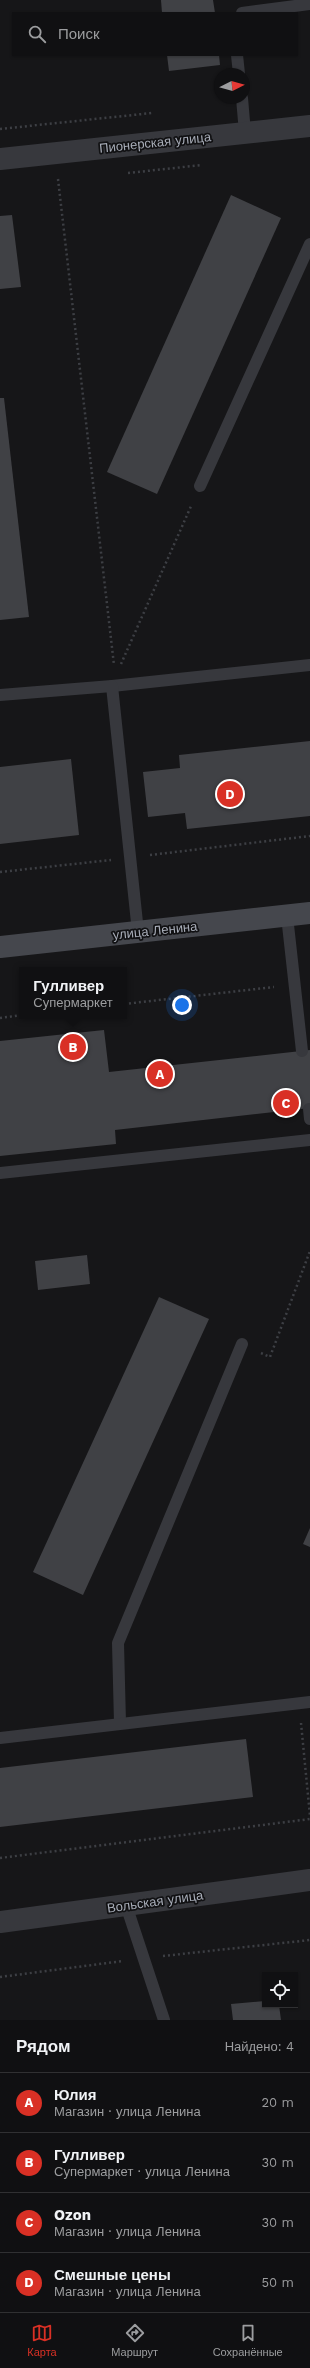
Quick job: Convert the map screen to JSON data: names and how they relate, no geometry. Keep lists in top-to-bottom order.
{
  "streets": {
    "main road": ["улица Ленина"],
    "street": ["Пионерская улица", "Вольская улица"]
  },
  "north": "right",
  "page": {
    "search": "Поиск",
    "pins": [
      "D",
      "B",
      "A",
      "C"
    ],
    "popup": ["Гулливер", "Супермаркет"],
    "heading": ["Рядом", "Найдено: 4"],
    "list": [
      {
        "mark": "A",
        "name": "Юлия",
        "note": "Магазин · улица Ленина",
        "value": "20 m"
      },
      {
        "mark": "B",
        "name": "Гулливер",
        "note": "Супермаркет · улица Ленина",
        "value": "30 m"
      },
      {
        "mark": "C",
        "name": "Ozon",
        "note": "Магазин · улица Ленина",
        "value": "30 m"
      },
      {
        "mark": "D",
        "name": "Смешные цены",
        "note": "Магазин · улица Ленина",
        "value": "50 m"
      }
    ],
    "nav": ["Карта", "Маршрут", "Сохранённые"]
  }
}
